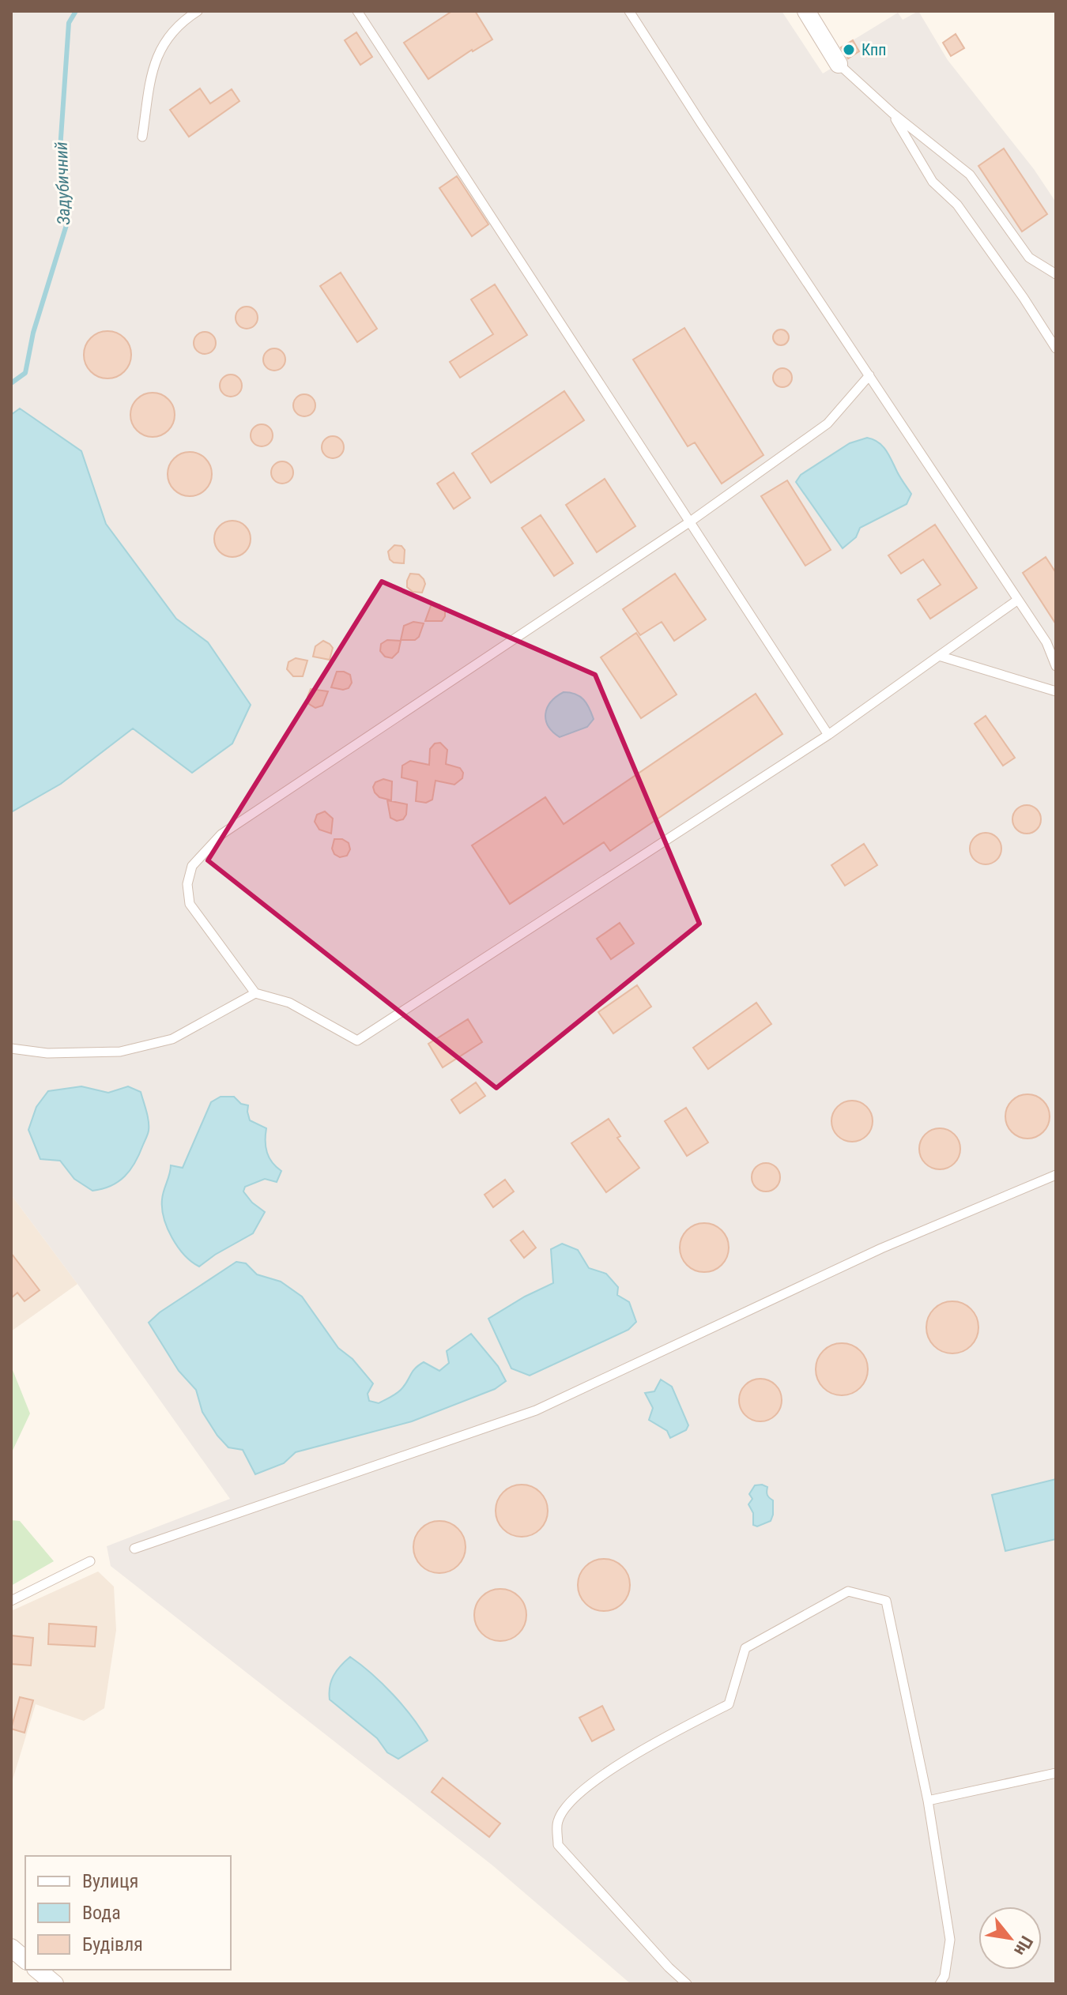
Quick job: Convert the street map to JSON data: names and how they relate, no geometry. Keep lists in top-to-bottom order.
{
  "water": ["Задубичний"],
  "places": ["Кпп"],
  "legend": ["Вулиця", "Вода", "Будівля"],
  "north": "bottom right"
}
